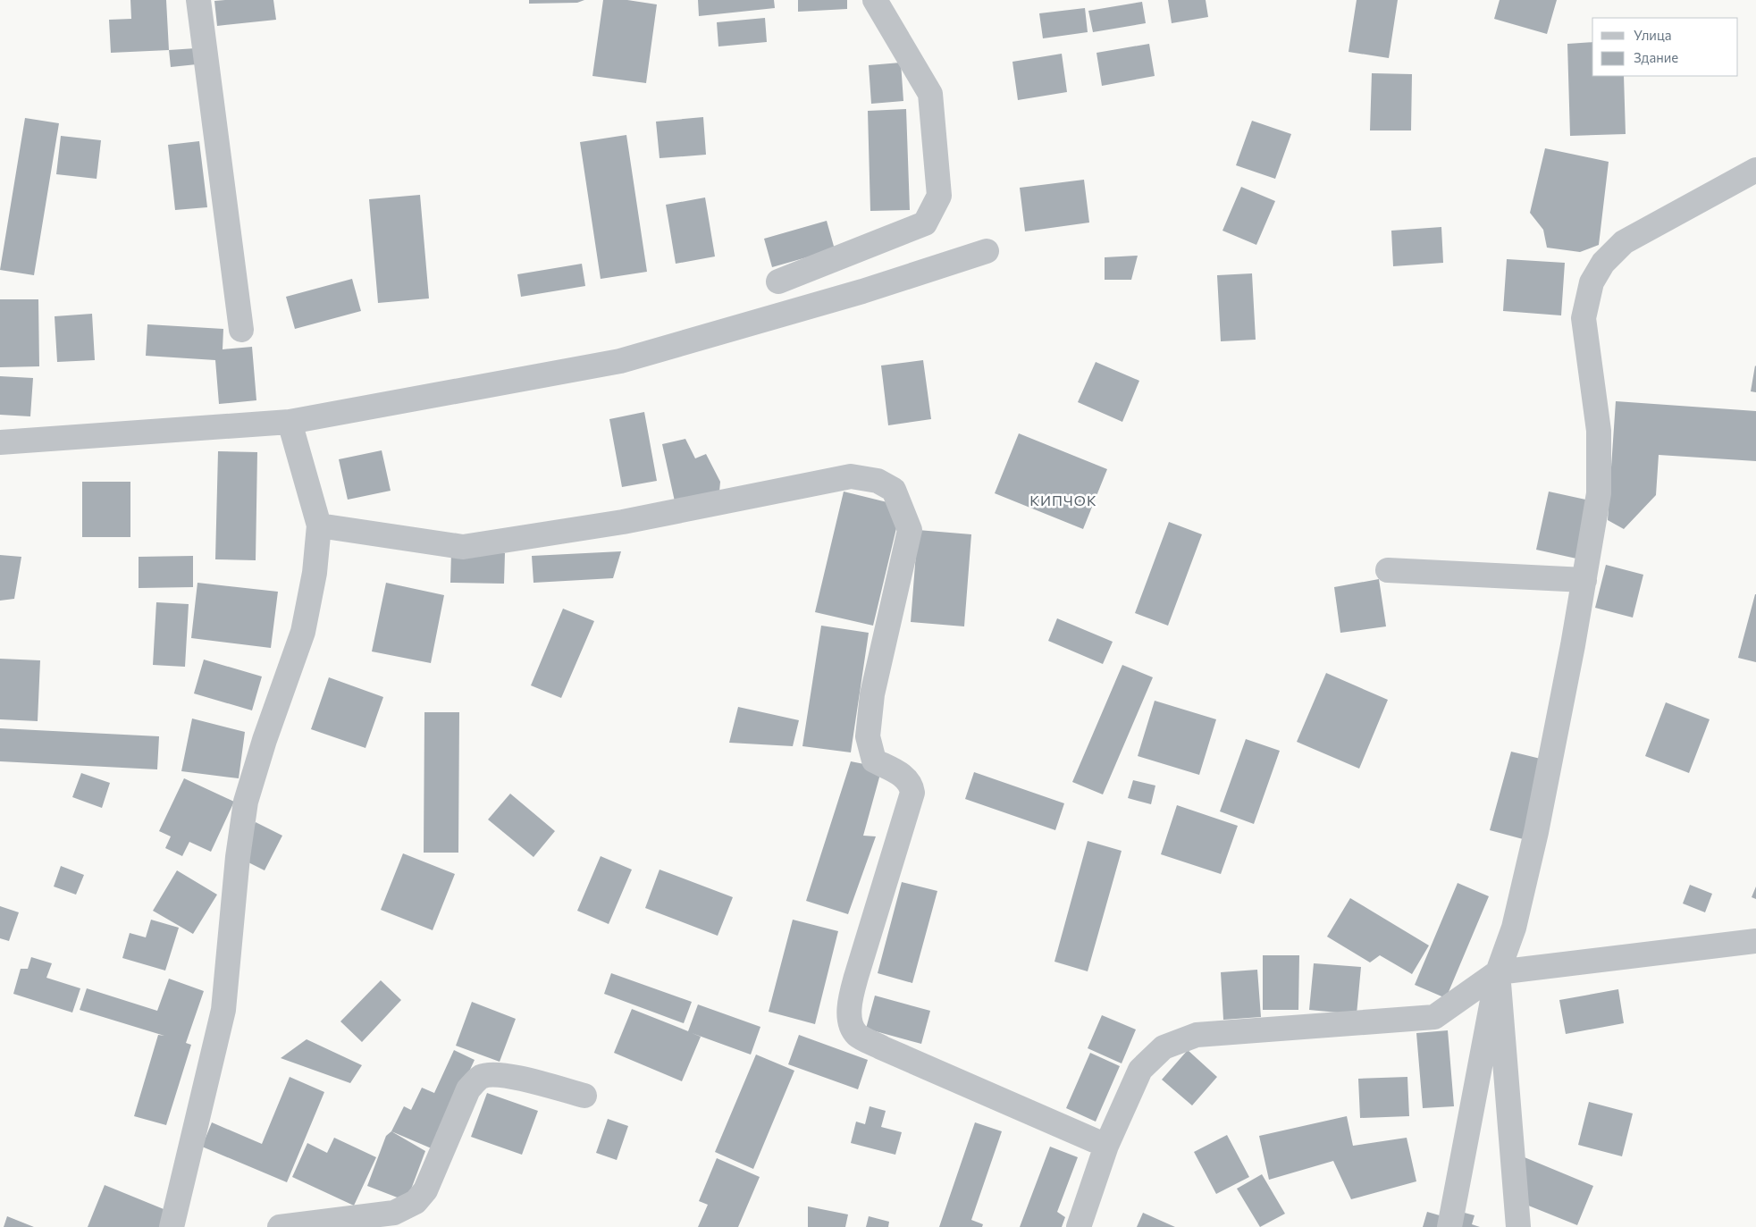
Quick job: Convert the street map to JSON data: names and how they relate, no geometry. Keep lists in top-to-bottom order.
{
  "districts": ["КИПЧОК"],
  "legend": ["Улица", "Здание"]
}
